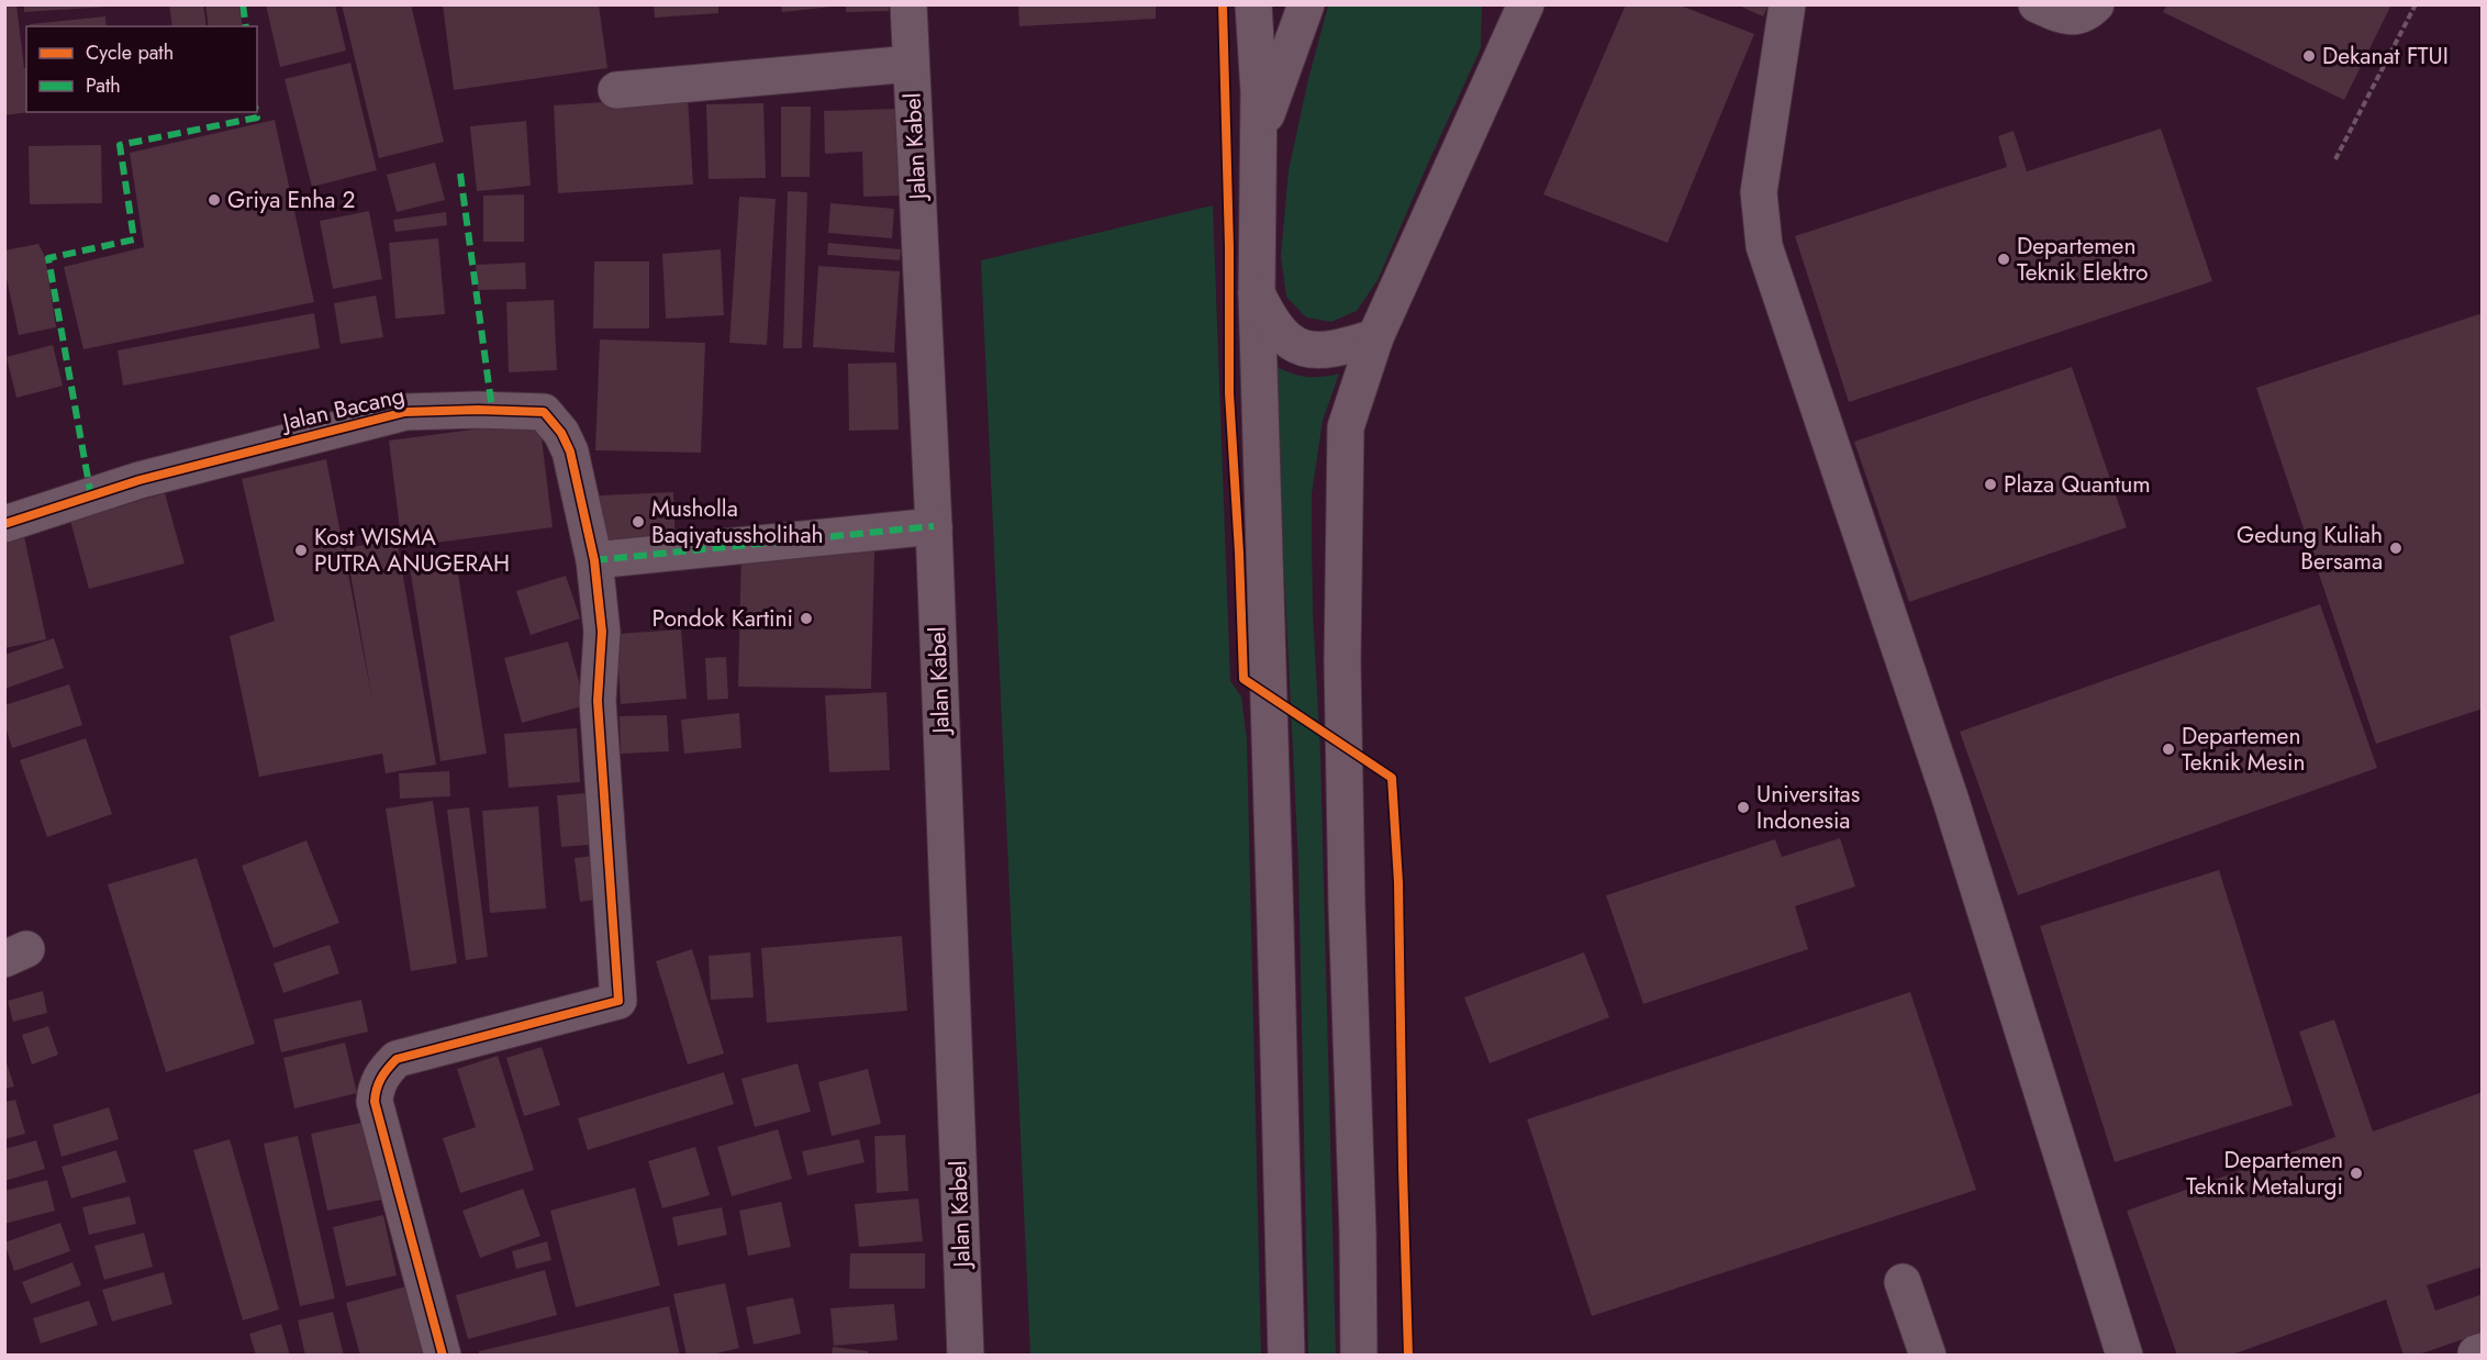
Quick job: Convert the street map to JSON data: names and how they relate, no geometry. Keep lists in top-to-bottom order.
{
  "streets": {
    "street": ["Jalan Kabel", "Jalan Bacang"]
  },
  "places": [
    "Dekanat FTUI",
    "Griya Enha 2",
    "Departemen Teknik Elektro",
    "Plaza Quantum",
    "Musholla Baqiyatussholihah",
    "Gedung Kuliah Bersama",
    "Kost WISMA PUTRA ANUGERAH",
    "Pondok Kartini",
    "Departemen Teknik Mesin",
    "Universitas Indonesia",
    "Departemen Teknik Metalurgi"
  ],
  "legend": ["Cycle path", "Path"]
}
